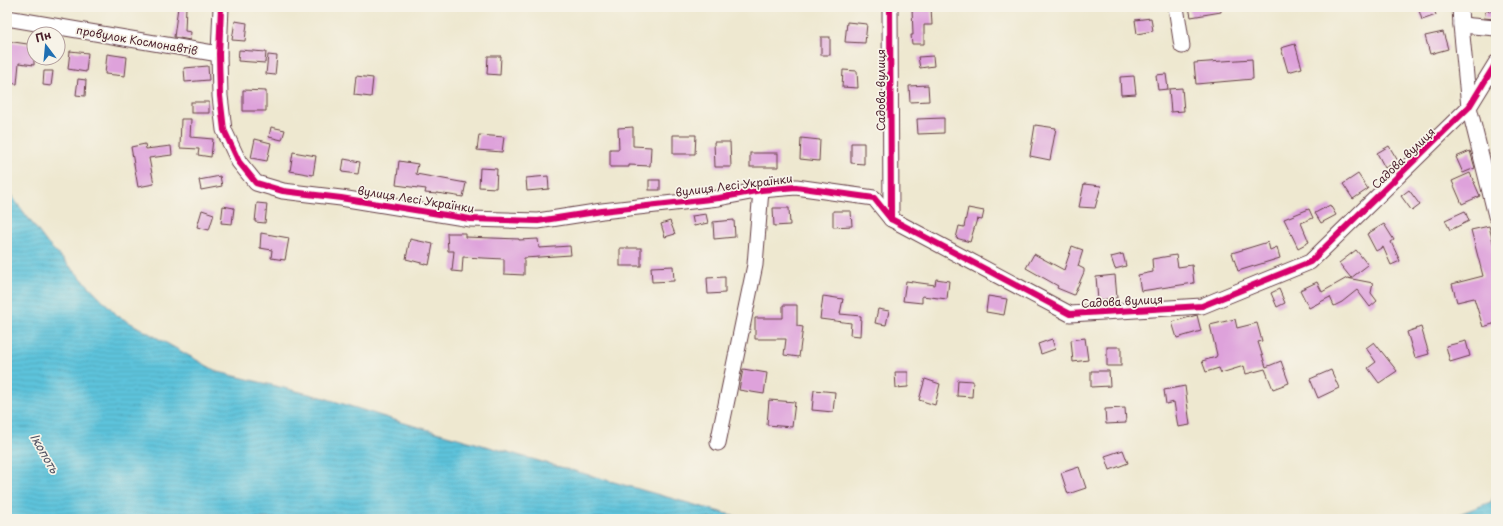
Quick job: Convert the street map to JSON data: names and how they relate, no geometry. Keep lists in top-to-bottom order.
{
  "streets": {
    "street": ["провулок Космонавтів", "Садова вулиця", "вулиця Лесі Українки"]
  },
  "crossings": [
    ["провулок Космонавтів", "вулиця Лесі Українки"],
    ["Садова вулиця", "вулиця Лесі Українки"]
  ],
  "water": ["Ікопоть"],
  "north": "top"
}
